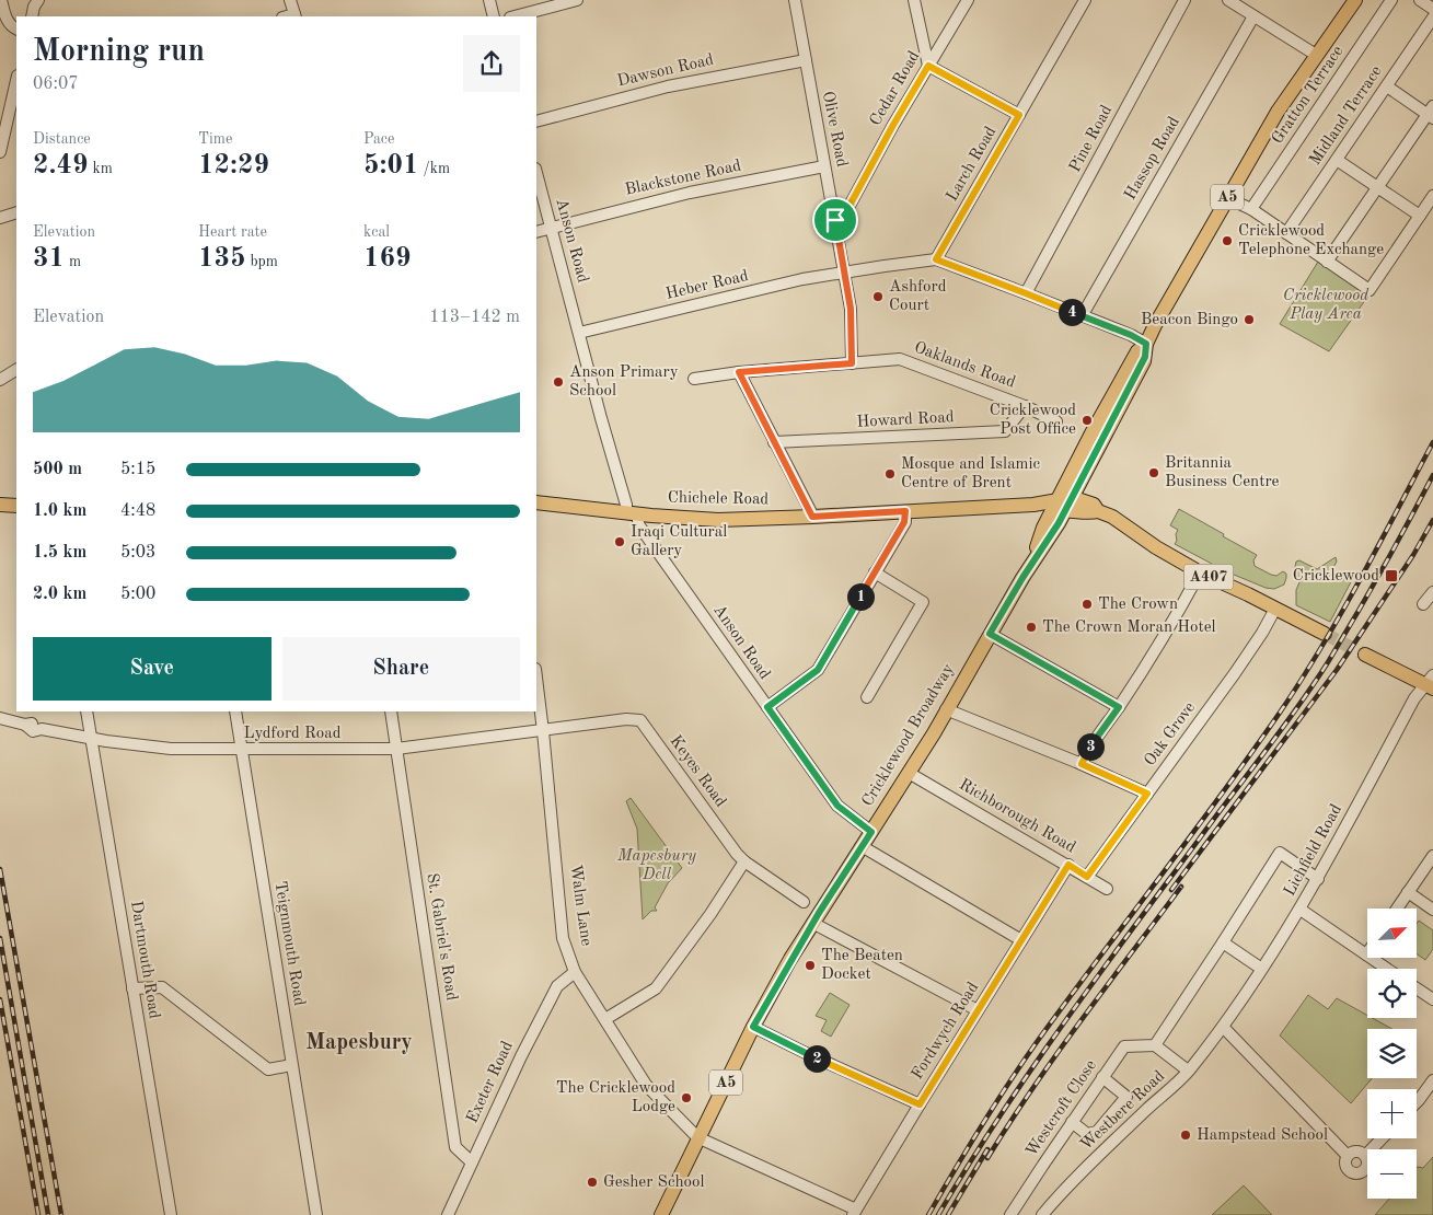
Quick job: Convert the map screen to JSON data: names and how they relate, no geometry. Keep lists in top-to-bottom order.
{
  "streets": {
    "main road": [
      "A5",
      "Chichele Road",
      "A407",
      "Cricklewood Broadway"
    ],
    "street": [
      "Dawson Road",
      "Cedar Road",
      "Gratton Terrace",
      "Midland Terrace",
      "Olive Road",
      "Pine Road",
      "Hassop Road",
      "Larch Road",
      "Blackstone Road",
      "Anson Road",
      "Heber Road",
      "Oaklands Road",
      "Howard Road",
      "Lydford Road",
      "Oak Grove",
      "Keyes Road",
      "Richborough Road",
      "Lichfield Road",
      "Walm Lane",
      "St. Gabriel's Road",
      "Teignmouth Road",
      "Dartmouth Road",
      "Fordwych Road",
      "Exeter Road",
      "Westcroft Close",
      "Westbere Road"
    ]
  },
  "crossings": [
    ["Dawson Road", "Olive Road"],
    ["Cedar Road", "Olive Road"],
    ["Olive Road", "Blackstone Road"],
    ["Olive Road", "Heber Road"],
    ["Olive Road", "Oaklands Road"],
    ["Larch Road", "Heber Road"],
    ["Blackstone Road", "Anson Road"],
    ["Anson Road", "Heber Road"],
    ["Anson Road", "Chichele Road"],
    ["Anson Road", "Cricklewood Broadway"],
    ["Oaklands Road", "Howard Road"],
    ["Chichele Road", "A407"],
    ["Chichele Road", "Cricklewood Broadway"],
    ["A407", "Oak Grove"],
    ["A407", "Cricklewood Broadway"],
    ["Lydford Road", "Keyes Road"],
    ["Lydford Road", "Walm Lane"],
    ["Lydford Road", "St. Gabriel's Road"],
    ["Lydford Road", "Teignmouth Road"],
    ["Lydford Road", "Dartmouth Road"],
    ["Oak Grove", "Richborough Road"],
    ["Cricklewood Broadway", "Richborough Road"],
    ["Cricklewood Broadway", "Walm Lane"],
    ["Keyes Road", "Walm Lane"],
    ["Richborough Road", "Fordwych Road"],
    ["Lichfield Road", "Westbere Road"],
    ["Walm Lane", "Exeter Road"],
    ["St. Gabriel's Road", "Exeter Road"]
  ],
  "districts": ["Mapesbury"],
  "parks": ["Cricklewood Play Area", "Mapesbury Dell"],
  "places": {
    "other": [
      "Cricklewood Telephone Exchange",
      "Ashford Court",
      "Beacon Bingo",
      "Anson Primary School",
      "Cricklewood Post Office",
      "Britannia Business Centre",
      "Mosque and Islamic Centre of Brent",
      "Iraqi Cultural Gallery",
      "The Crown",
      "The Crown Moran Hotel",
      "The Beaten Docket",
      "The Cricklewood Lodge",
      "Hampstead School",
      "Gesher School"
    ],
    "transit": ["Cricklewood"]
  },
  "north": "top right",
  "page": {
    "heading": ["Morning run", "06:07"],
    "stats": [
      ["Distance", "2.49 km"],
      ["Time", "12:29"],
      ["Pace", "5:01 /km"],
      ["Elevation", "31 m"],
      ["Heart rate", "135 bpm"],
      ["kcal", "169"]
    ],
    "chart": ["Elevation", "113–142 m"],
    "pins": [
      "4",
      "1",
      "3",
      "2"
    ],
    "list": [
      {
        "name": "500 m",
        "note": "5:15"
      },
      {
        "name": "1.0 km",
        "note": "4:48"
      },
      {
        "name": "1.5 km",
        "note": "5:03"
      },
      {
        "name": "2.0 km",
        "note": "5:00"
      }
    ],
    "buttons": ["Save", "Share"],
    "map_buttons": ["+", "−"]
  }
}
